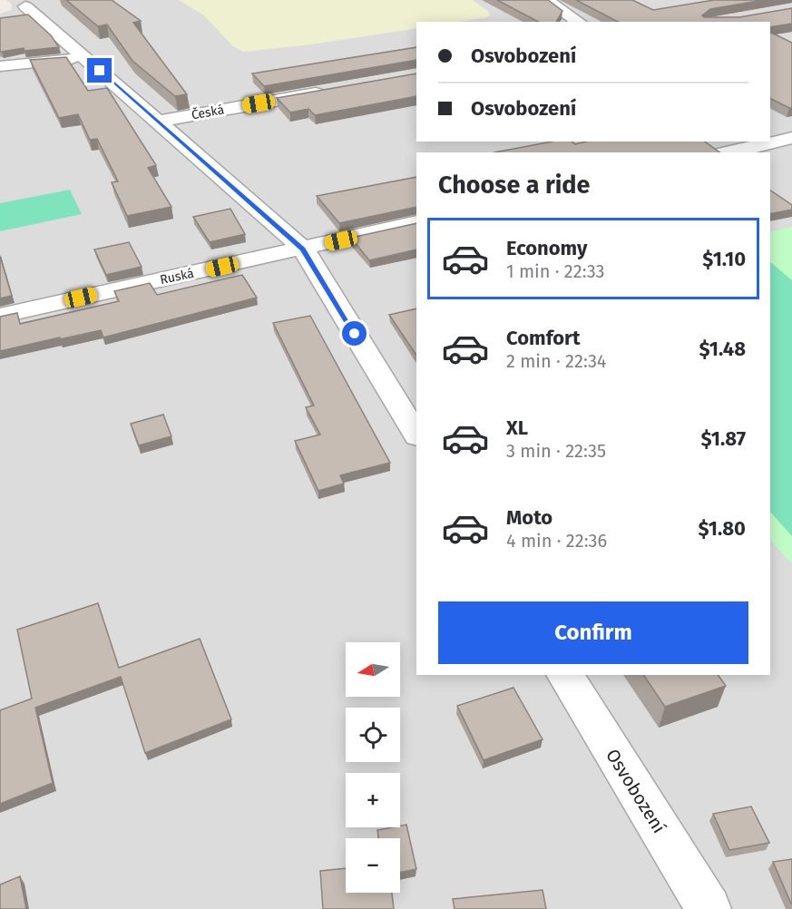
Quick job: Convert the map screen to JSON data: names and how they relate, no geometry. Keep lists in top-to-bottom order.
{
  "streets": {
    "street": ["Česká", "Ruská", "Osvobození"]
  },
  "north": "left",
  "page": {
    "banner": ["Osvobození", "Osvobození"],
    "heading": "Choose a ride",
    "list": [
      {
        "name": "Economy",
        "note": "1 min · 22:33",
        "value": "$1.10"
      },
      {
        "name": "Comfort",
        "note": "2 min · 22:34",
        "value": "$1.48"
      },
      {
        "name": "XL",
        "note": "3 min · 22:35",
        "value": "$1.87"
      },
      {
        "name": "Moto",
        "note": "4 min · 22:36",
        "value": "$1.80"
      }
    ],
    "buttons": "Confirm",
    "map_buttons": ["+", "−"]
  }
}
